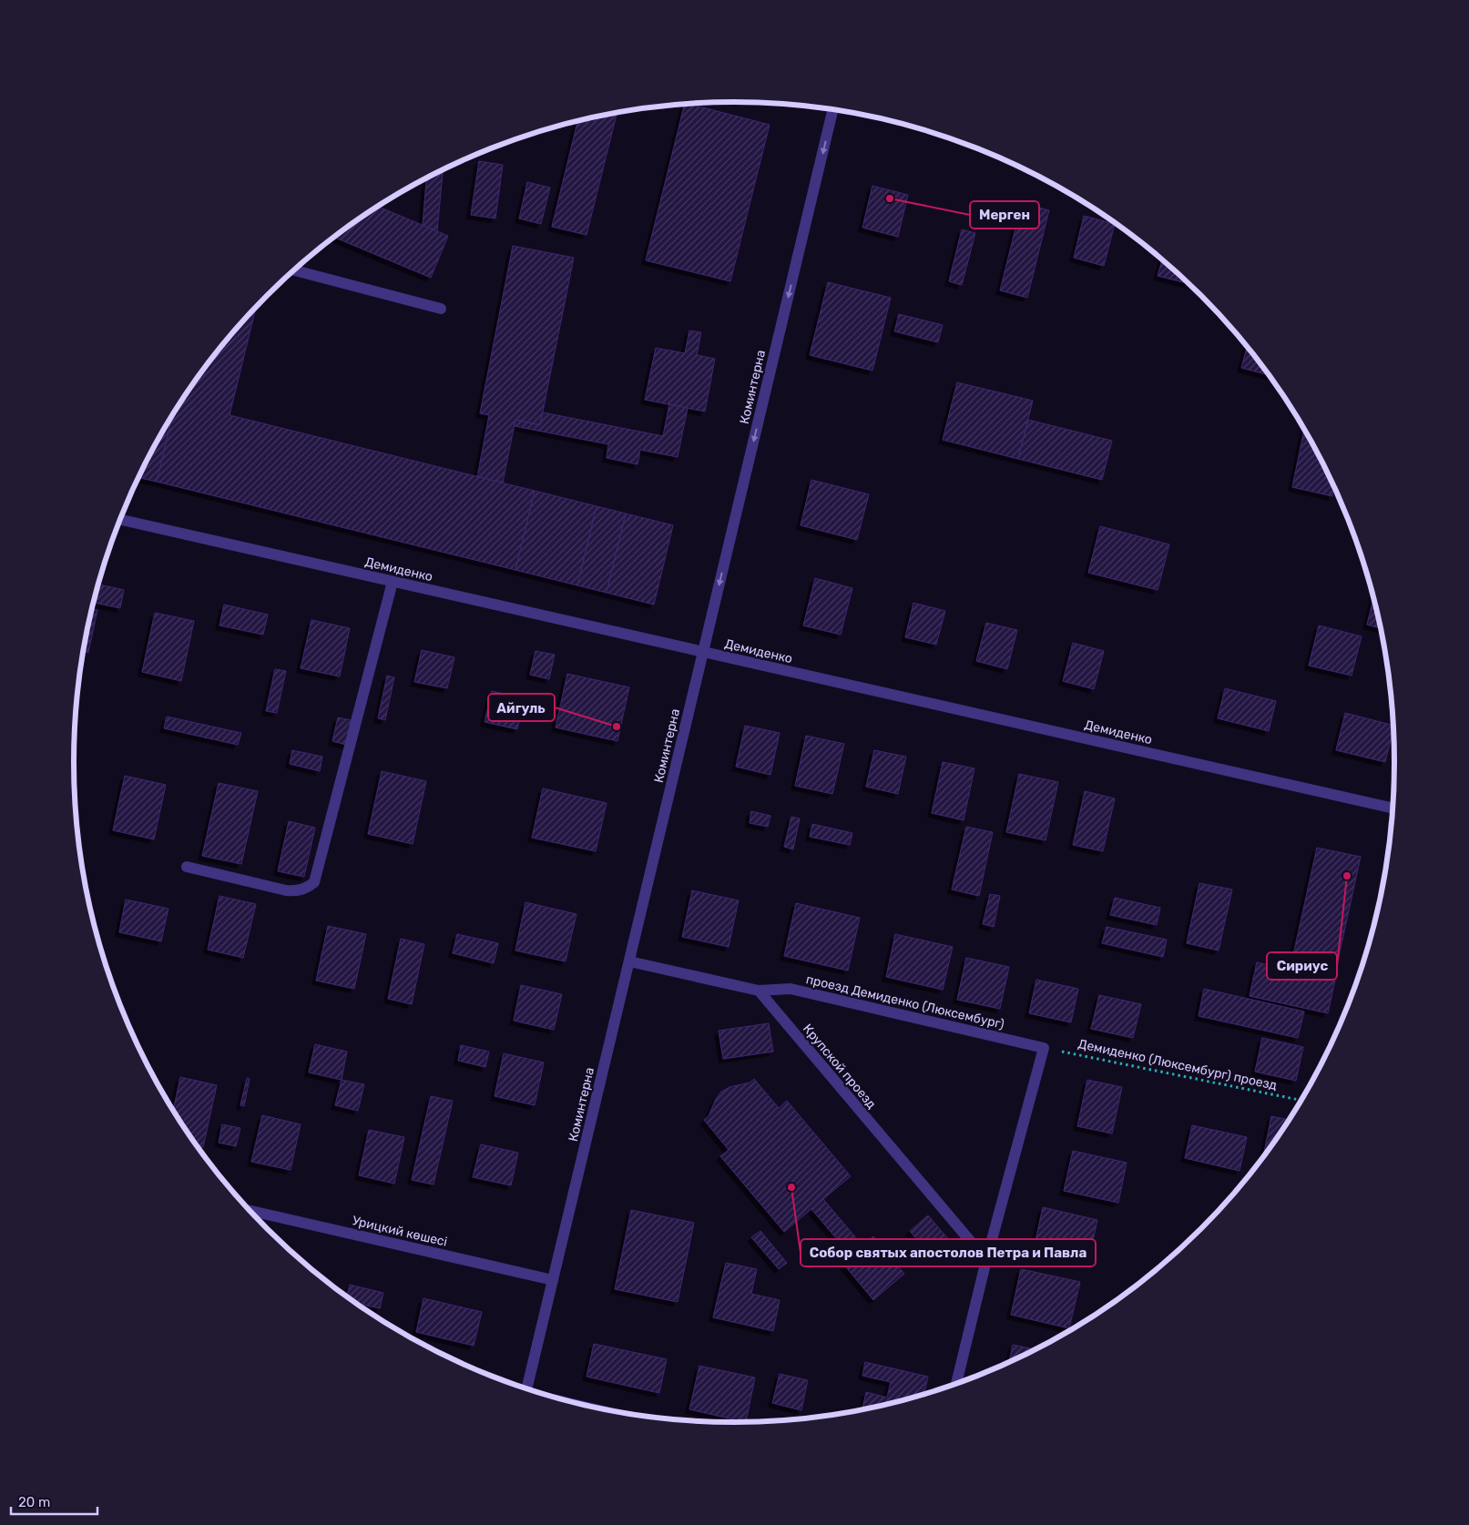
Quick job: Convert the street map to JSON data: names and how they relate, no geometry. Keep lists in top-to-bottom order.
{
  "streets": {
    "street": [
      "Коминтерна",
      "Демиденко",
      "проезд Демиденко (Люксембург)",
      "Крупской проезд",
      "Урицкий көшесі"
    ],
    "path": ["Демиденко (Люксембург) проезд"]
  },
  "crossings": [
    ["Коминтерна", "Демиденко"],
    ["Коминтерна", "Урицкий көшесі"],
    ["проезд Демиденко (Люксембург)", "Демиденко (Люксембург) проезд"],
    ["проезд Демиденко (Люксембург)", "Крупской проезд"]
  ],
  "one_way": ["Коминтерна"],
  "places": [
    "Мерген",
    "Айгуль",
    "Сириус",
    "Собор святых апостолов Петра и Павла"
  ],
  "scale_bar": "20 m"
}
